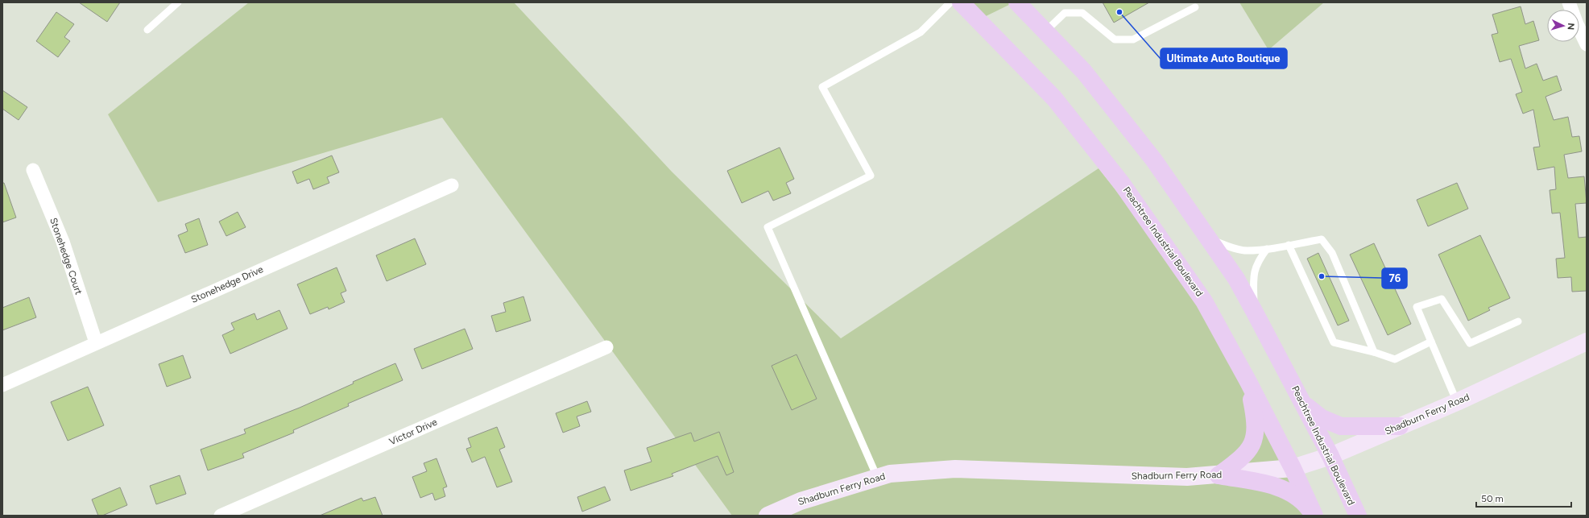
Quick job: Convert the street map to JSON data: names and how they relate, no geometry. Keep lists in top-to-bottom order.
{
  "streets": {
    "main road": ["Peachtree Industrial Boulevard"],
    "street": [
      "Stonehedge Court",
      "Stonehedge Drive",
      "Shadburn Ferry Road",
      "Victor Drive"
    ]
  },
  "crossings": [
    ["Peachtree Industrial Boulevard", "Shadburn Ferry Road"],
    ["Stonehedge Court", "Stonehedge Drive"]
  ],
  "places": ["Ultimate Auto Boutique", "76"],
  "scale_bar": "50 m",
  "north": "right"
}
